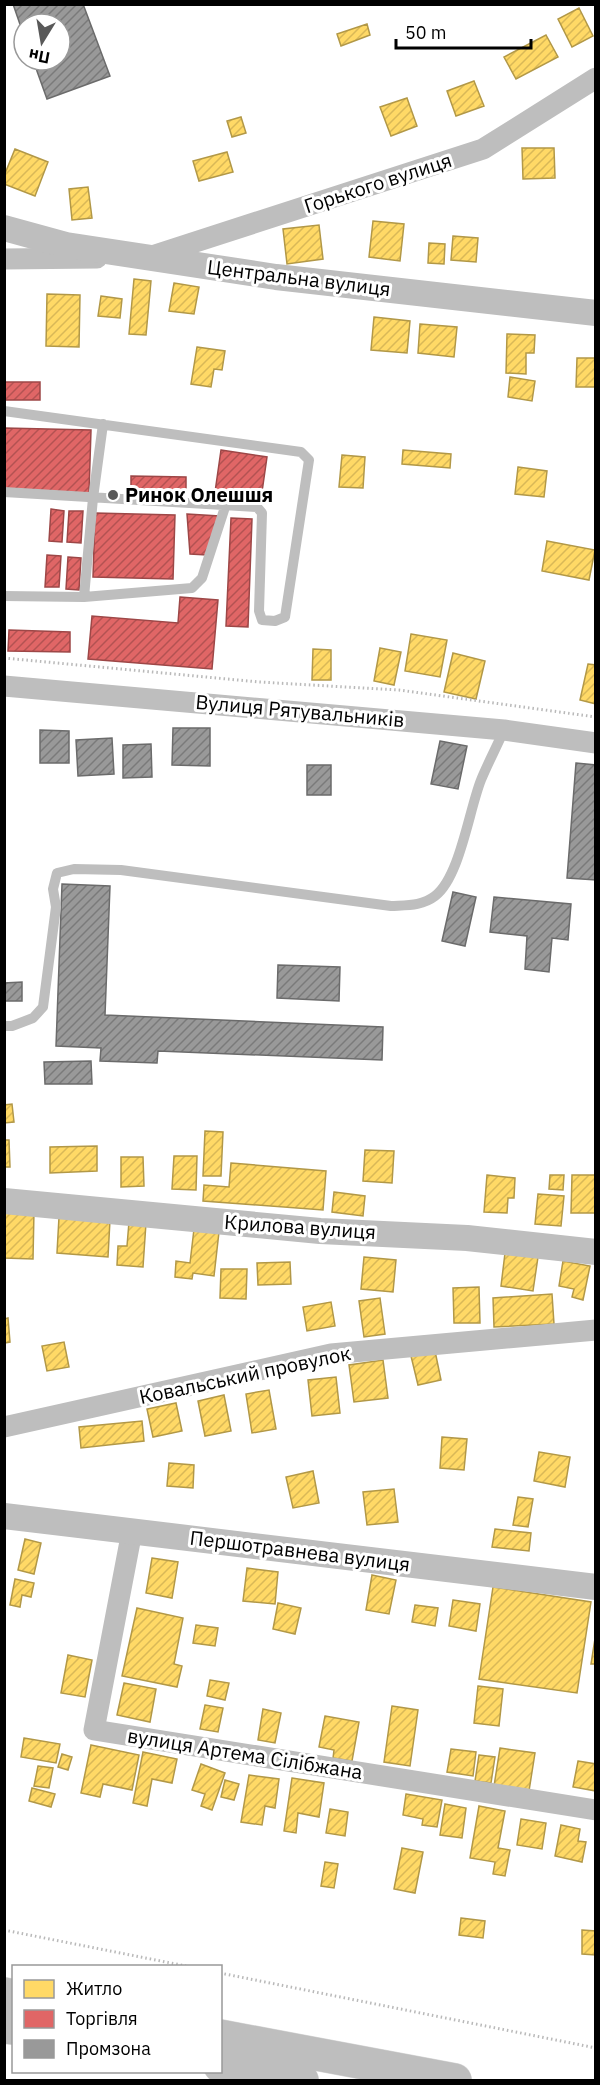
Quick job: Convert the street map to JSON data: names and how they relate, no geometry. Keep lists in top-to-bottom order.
{
  "streets": {
    "street": [
      "Горького вулиця",
      "Центральна вулиця",
      "Вулиця Рятувальників",
      "Крилова вулиця",
      "Ковальський провулок",
      "Першотравнева вулиця",
      "вулиця Артема Сілібжана"
    ]
  },
  "crossings": [
    ["Горького вулиця", "Центральна вулиця"],
    ["Першотравнева вулиця", "вулиця Артема Сілібжана"]
  ],
  "places": ["Ринок Олешшя"],
  "legend": ["Житло", "Торгівля", "Промзона"],
  "scale_bar": "50 m",
  "north": "bottom"
}
